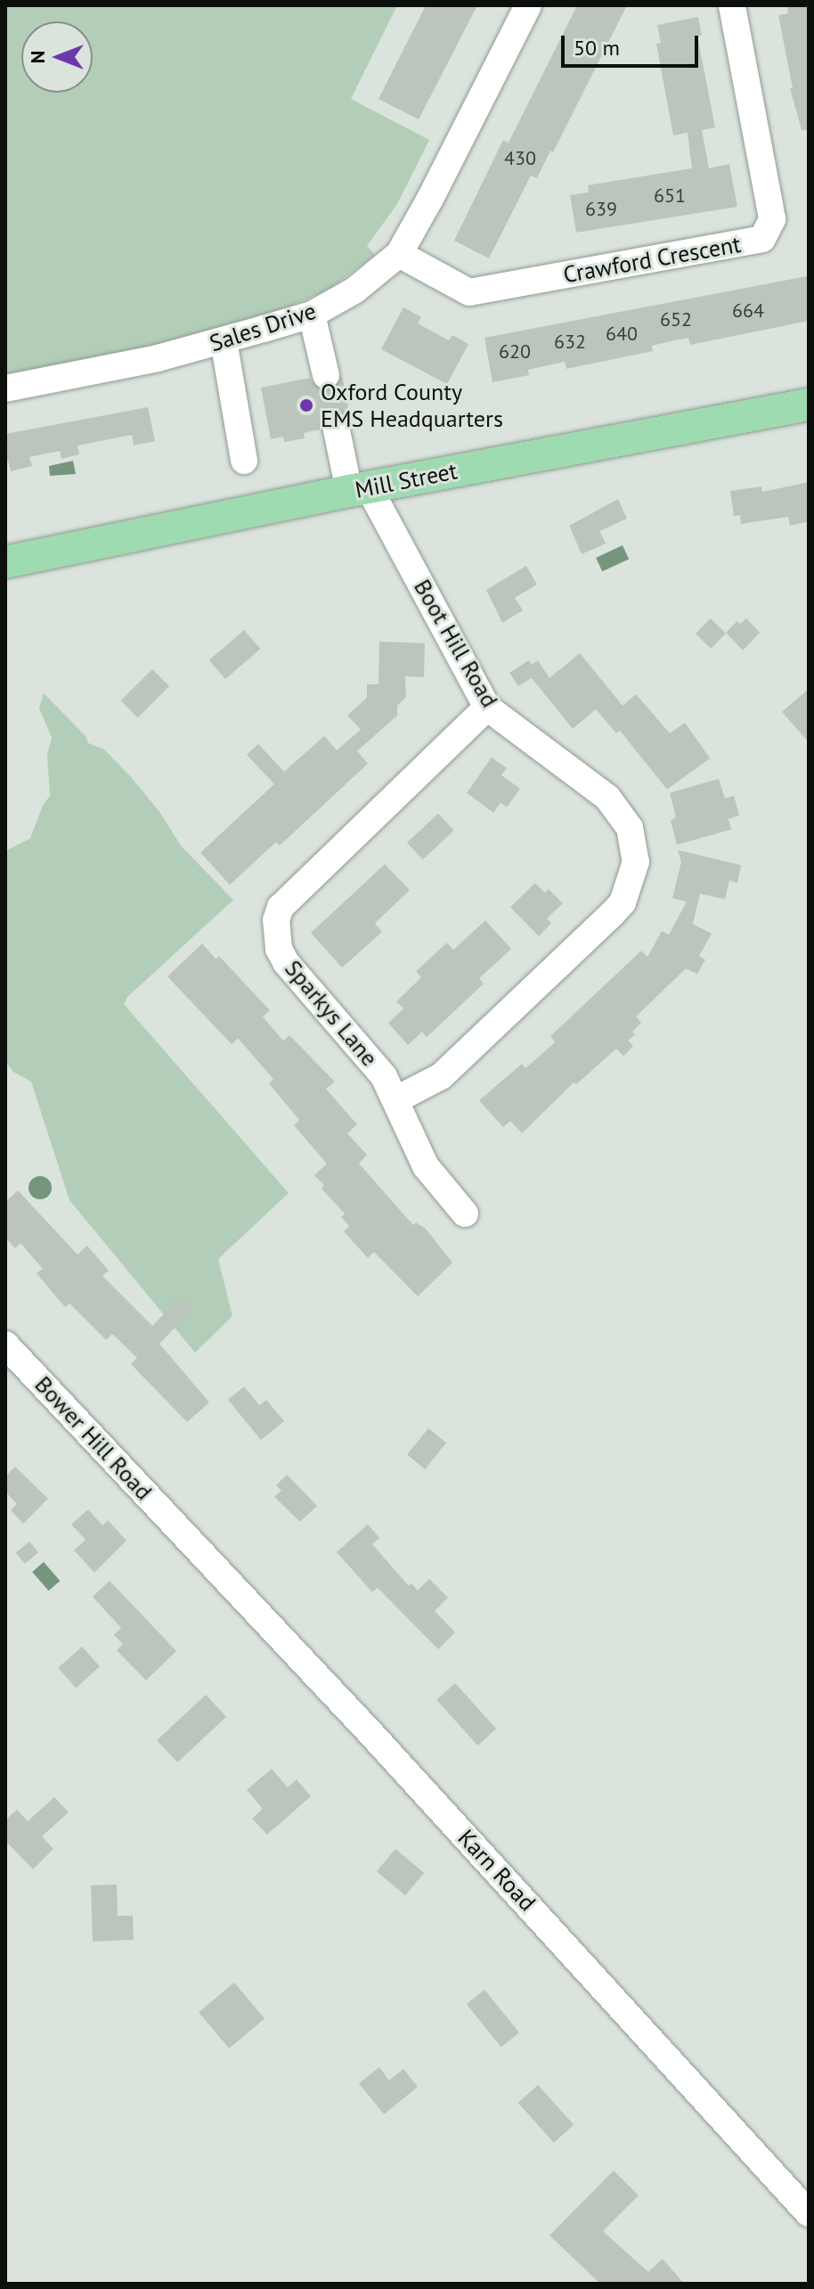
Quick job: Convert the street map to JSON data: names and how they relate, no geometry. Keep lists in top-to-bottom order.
{
  "streets": {
    "main road": ["Mill Street"],
    "street": [
      "Crawford Crescent",
      "Sales Drive",
      "Boot Hill Road",
      "Sparkys Lane",
      "Bower Hill Road",
      "Karn Road"
    ]
  },
  "crossings": [
    ["Crawford Crescent", "Sales Drive"],
    ["Mill Street", "Boot Hill Road"],
    ["Boot Hill Road", "Sparkys Lane"],
    ["Bower Hill Road", "Karn Road"]
  ],
  "places": ["Oxford County EMS Headquarters"],
  "house_numbers": [
    "430",
    "651",
    "639",
    "664",
    "652",
    "640",
    "632",
    "620"
  ],
  "scale_bar": "50 m",
  "north": "left"
}
